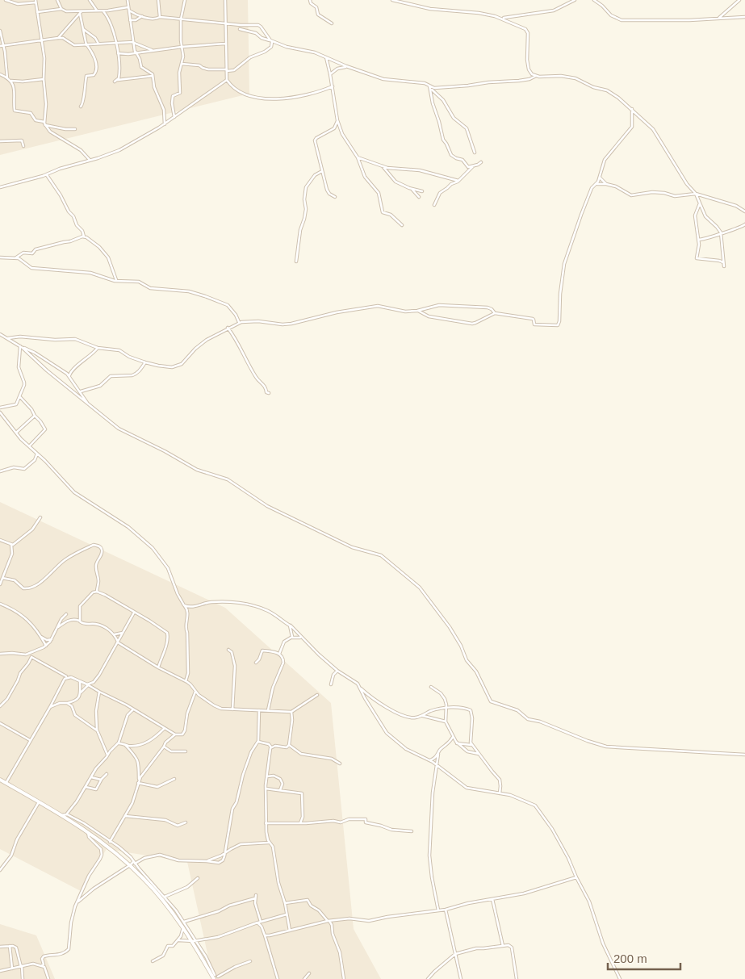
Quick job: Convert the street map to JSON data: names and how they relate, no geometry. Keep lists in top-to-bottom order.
{
  "scale_bar": "200 m"
}
